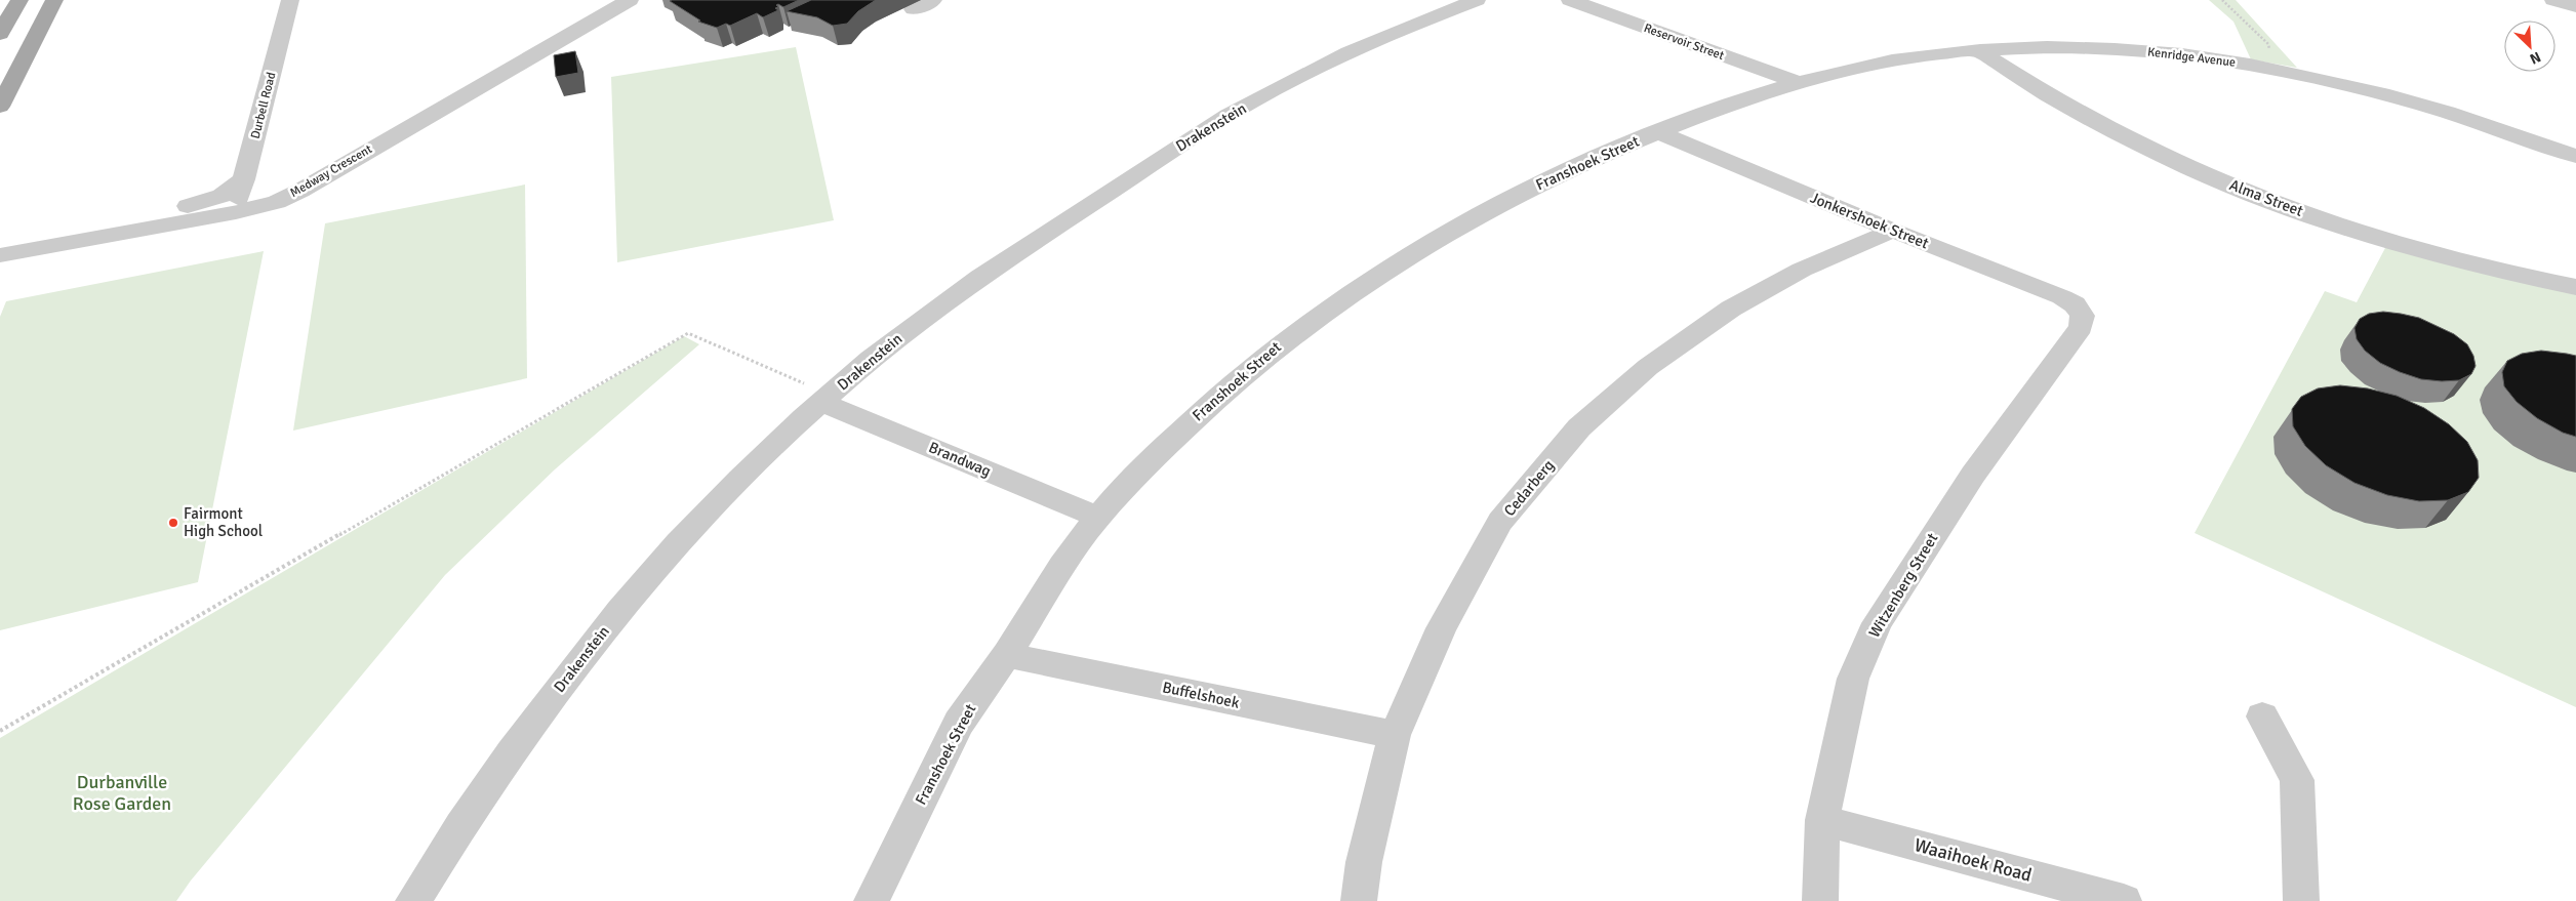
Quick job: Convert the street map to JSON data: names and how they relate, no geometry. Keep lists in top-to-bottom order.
{
  "streets": {
    "street": [
      "Reservoir Street",
      "Kenridge Avenue",
      "Durbell Road",
      "Drakenstein",
      "Franshoek Street",
      "Medway Crescent",
      "Alma Street",
      "Jonkershoek Street",
      "Brandwag",
      "Cedarberg",
      "Witzenberg Street",
      "Buffelshoek",
      "Waaihoek Road"
    ]
  },
  "crossings": [
    ["Reservoir Street", "Kenridge Avenue"],
    ["Reservoir Street", "Franshoek Street"],
    ["Kenridge Avenue", "Franshoek Street"],
    ["Kenridge Avenue", "Alma Street"],
    ["Durbell Road", "Medway Crescent"],
    ["Drakenstein", "Brandwag"],
    ["Franshoek Street", "Jonkershoek Street"],
    ["Franshoek Street", "Brandwag"],
    ["Franshoek Street", "Buffelshoek"],
    ["Jonkershoek Street", "Cedarberg"],
    ["Jonkershoek Street", "Witzenberg Street"],
    ["Cedarberg", "Buffelshoek"],
    ["Witzenberg Street", "Waaihoek Road"]
  ],
  "parks": ["Durbanville Rose Garden"],
  "places": ["Fairmont High School"],
  "north": "bottom right"
}
